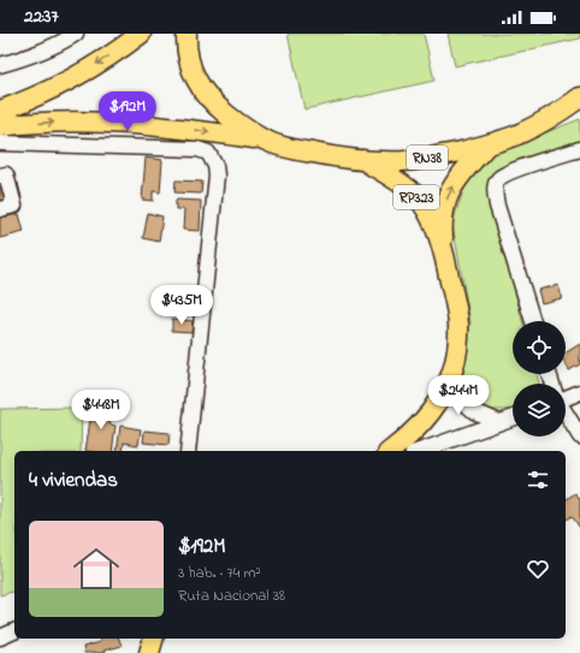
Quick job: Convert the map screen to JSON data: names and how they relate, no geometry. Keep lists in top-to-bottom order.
{
  "streets": {
    "main road": ["RN38", "RP323"]
  },
  "crossings": [
    ["RN38", "RP323"]
  ],
  "page": {
    "status": "22:37",
    "price": [
      "$192M",
      "$435M",
      "$244M",
      "$448M"
    ],
    "heading": "4 viviendas",
    "list": [
      {
        "name": "$192M",
        "note": "3 hab. · 74 m² · Ruta Nacional 38"
      }
    ]
  }
}
